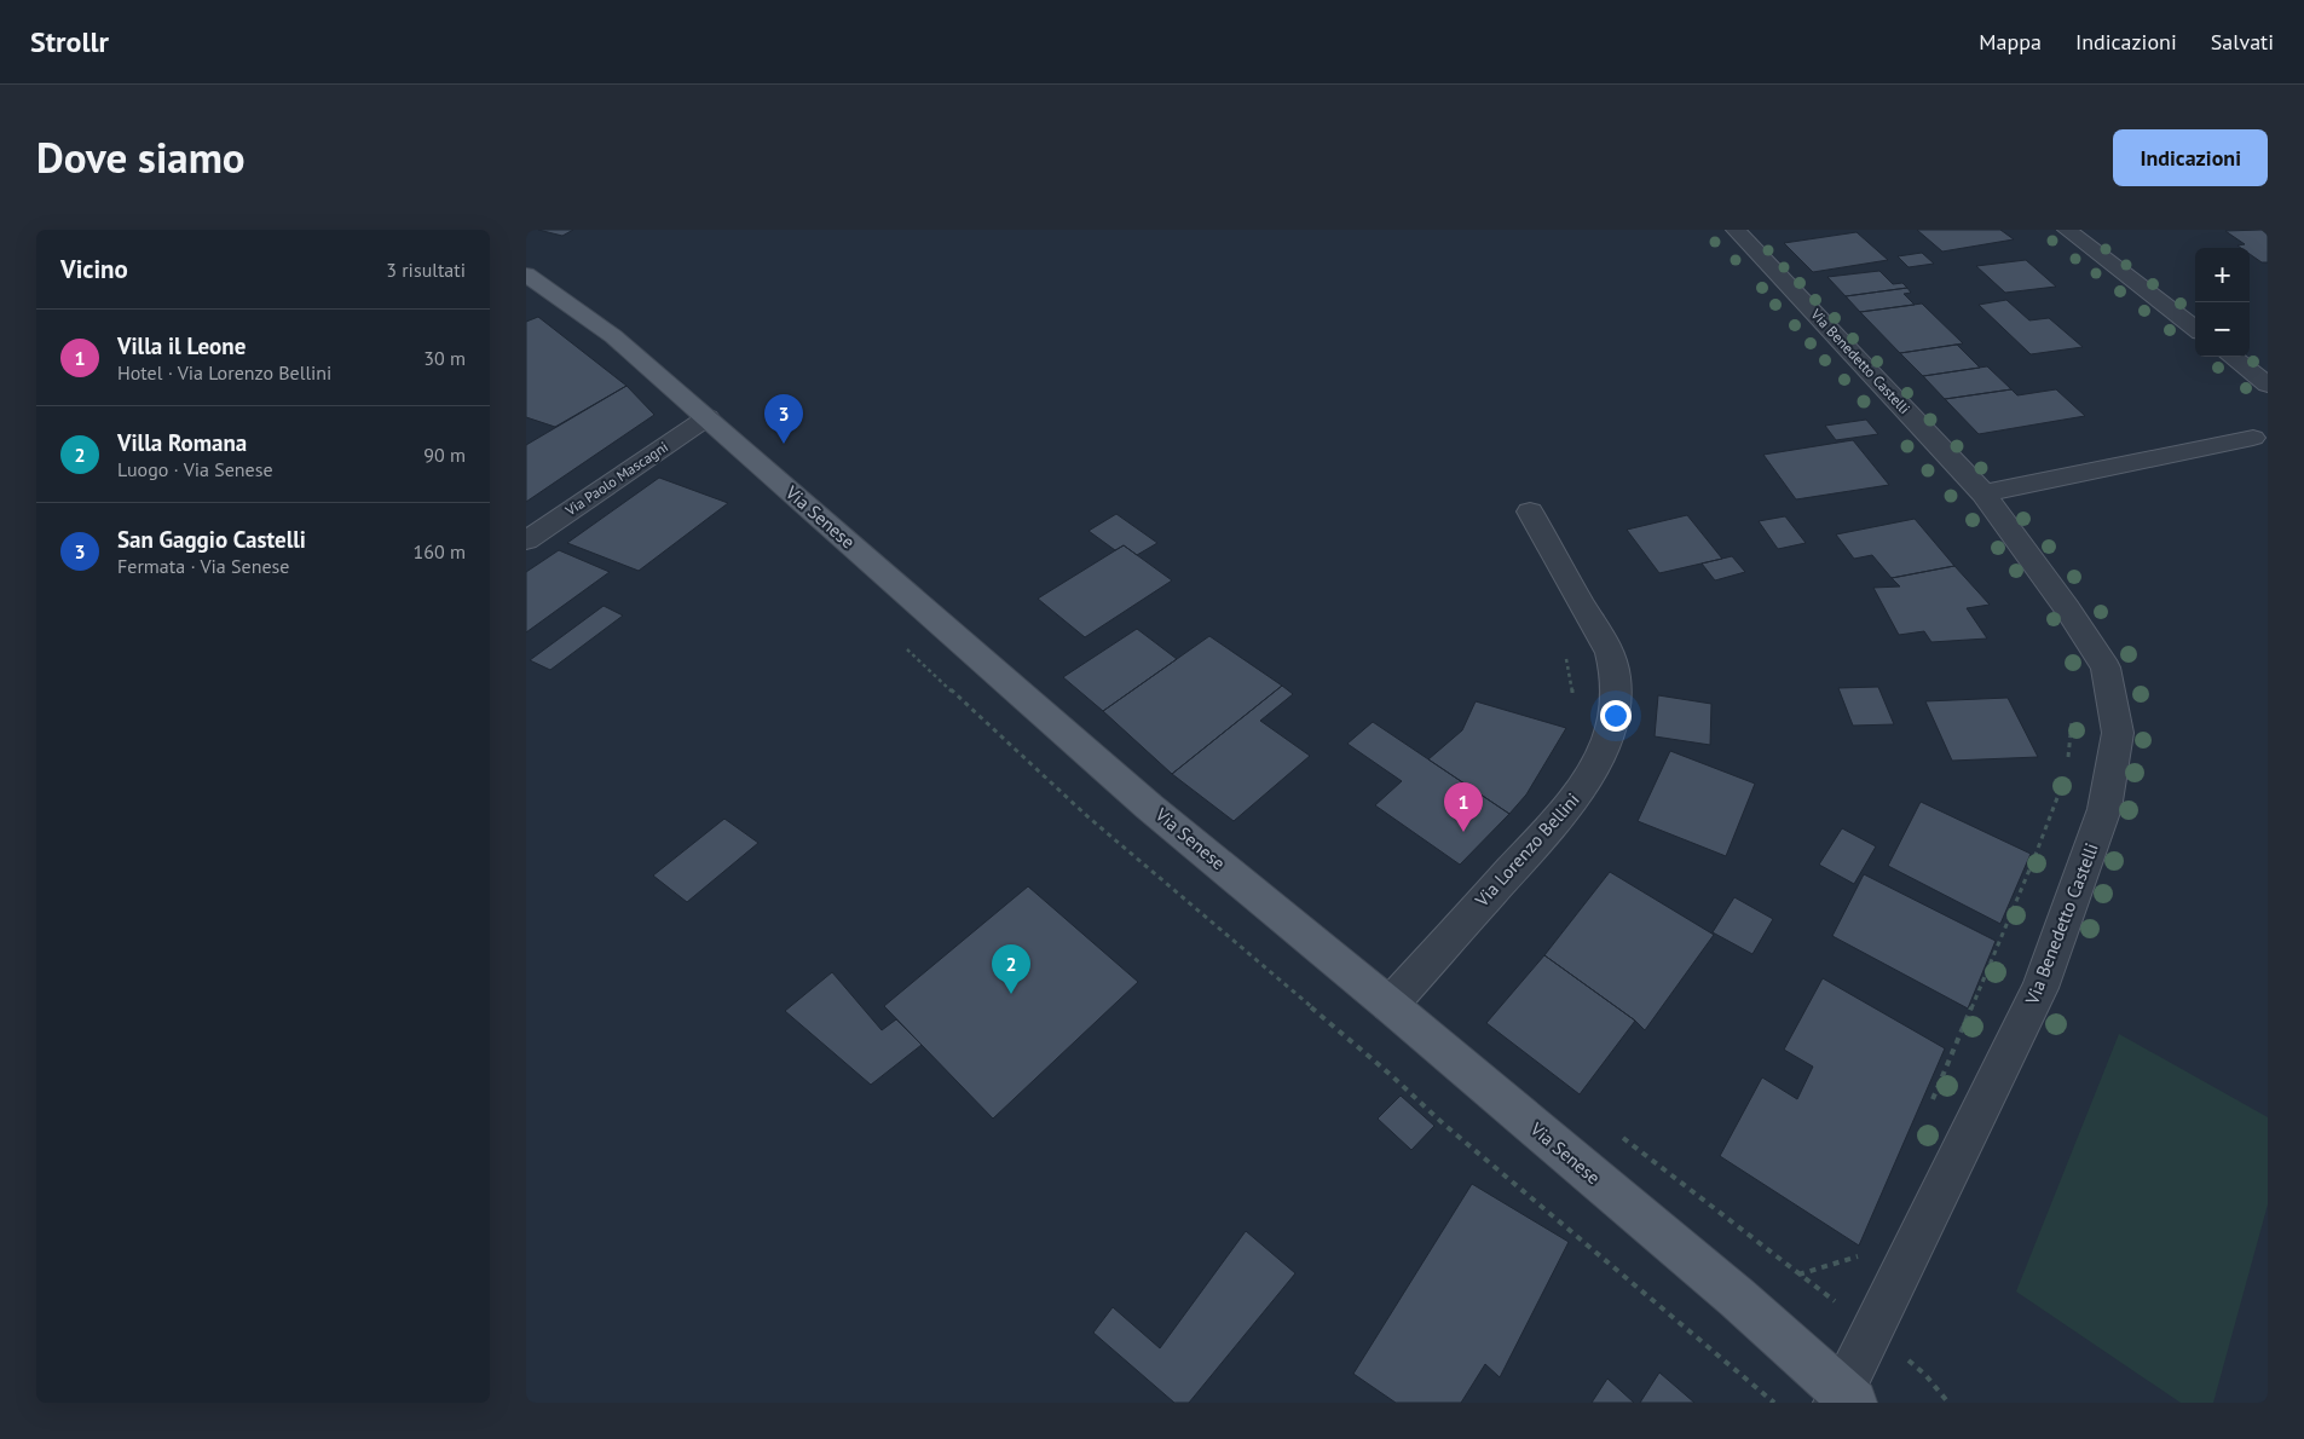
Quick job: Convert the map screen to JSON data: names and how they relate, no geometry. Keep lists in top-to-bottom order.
{
  "streets": {
    "main road": ["Via Senese"],
    "street": ["Via Benedetto Castelli", "Via Paolo Mascagni", "Via Lorenzo Bellini"]
  },
  "crossings": [
    ["Via Benedetto Castelli", "Via Senese"],
    ["Via Paolo Mascagni", "Via Senese"],
    ["Via Senese", "Via Lorenzo Bellini"]
  ],
  "page": {
    "header": "Strollr",
    "nav": ["Mappa", "Indicazioni", "Salvati"],
    "title": "Dove siamo",
    "buttons": "Indicazioni",
    "heading": ["Vicino", "3 risultati"],
    "map_buttons": ["+", "−"],
    "list": [
      {
        "mark": "1",
        "name": "Villa il Leone",
        "note": "Hotel · Via Lorenzo Bellini",
        "value": "30 m"
      },
      {
        "mark": "2",
        "name": "Villa Romana",
        "note": "Luogo · Via Senese",
        "value": "90 m"
      },
      {
        "mark": "3",
        "name": "San Gaggio Castelli",
        "note": "Fermata · Via Senese",
        "value": "160 m"
      }
    ],
    "pins": ["3", "1", "2"]
  }
}
